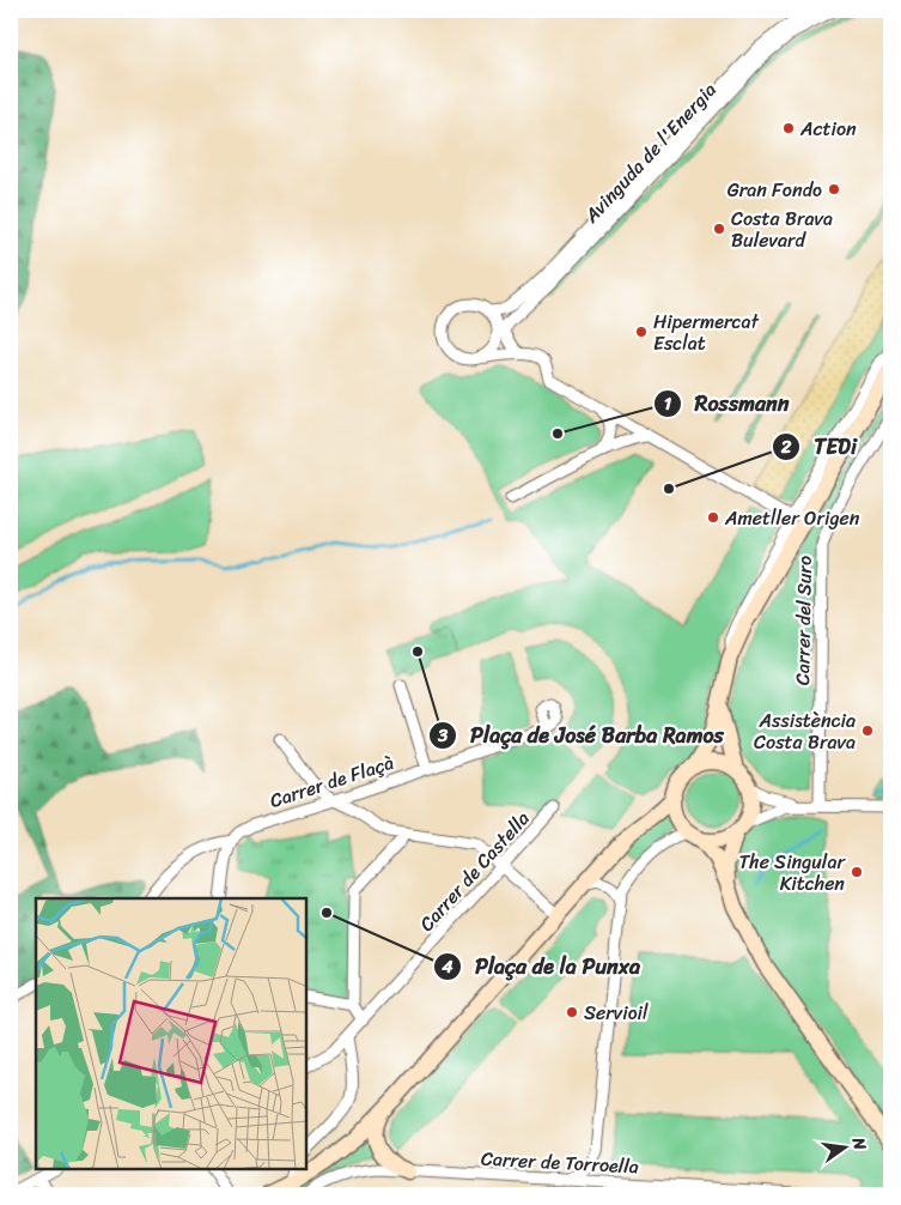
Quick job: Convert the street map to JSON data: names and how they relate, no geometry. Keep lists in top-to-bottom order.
{
  "streets": {
    "street": [
      "Avinguda de l'Energia",
      "Carrer del Suro",
      "Carrer de Flaçà",
      "Carrer de Castella",
      "Carrer de Torroella"
    ]
  },
  "places": [
    "Action",
    "Gran Fondo",
    "Costa Brava Bulevard",
    "Hipermercat Esclat",
    "Rossmann",
    "TEDi",
    "Ametller Origen",
    "Plaça de José Barba Ramos",
    "Assistència Costa Brava",
    "The Singular Kitchen",
    "Plaça de la Punxa",
    "Servioil"
  ],
  "north": "right"
}
